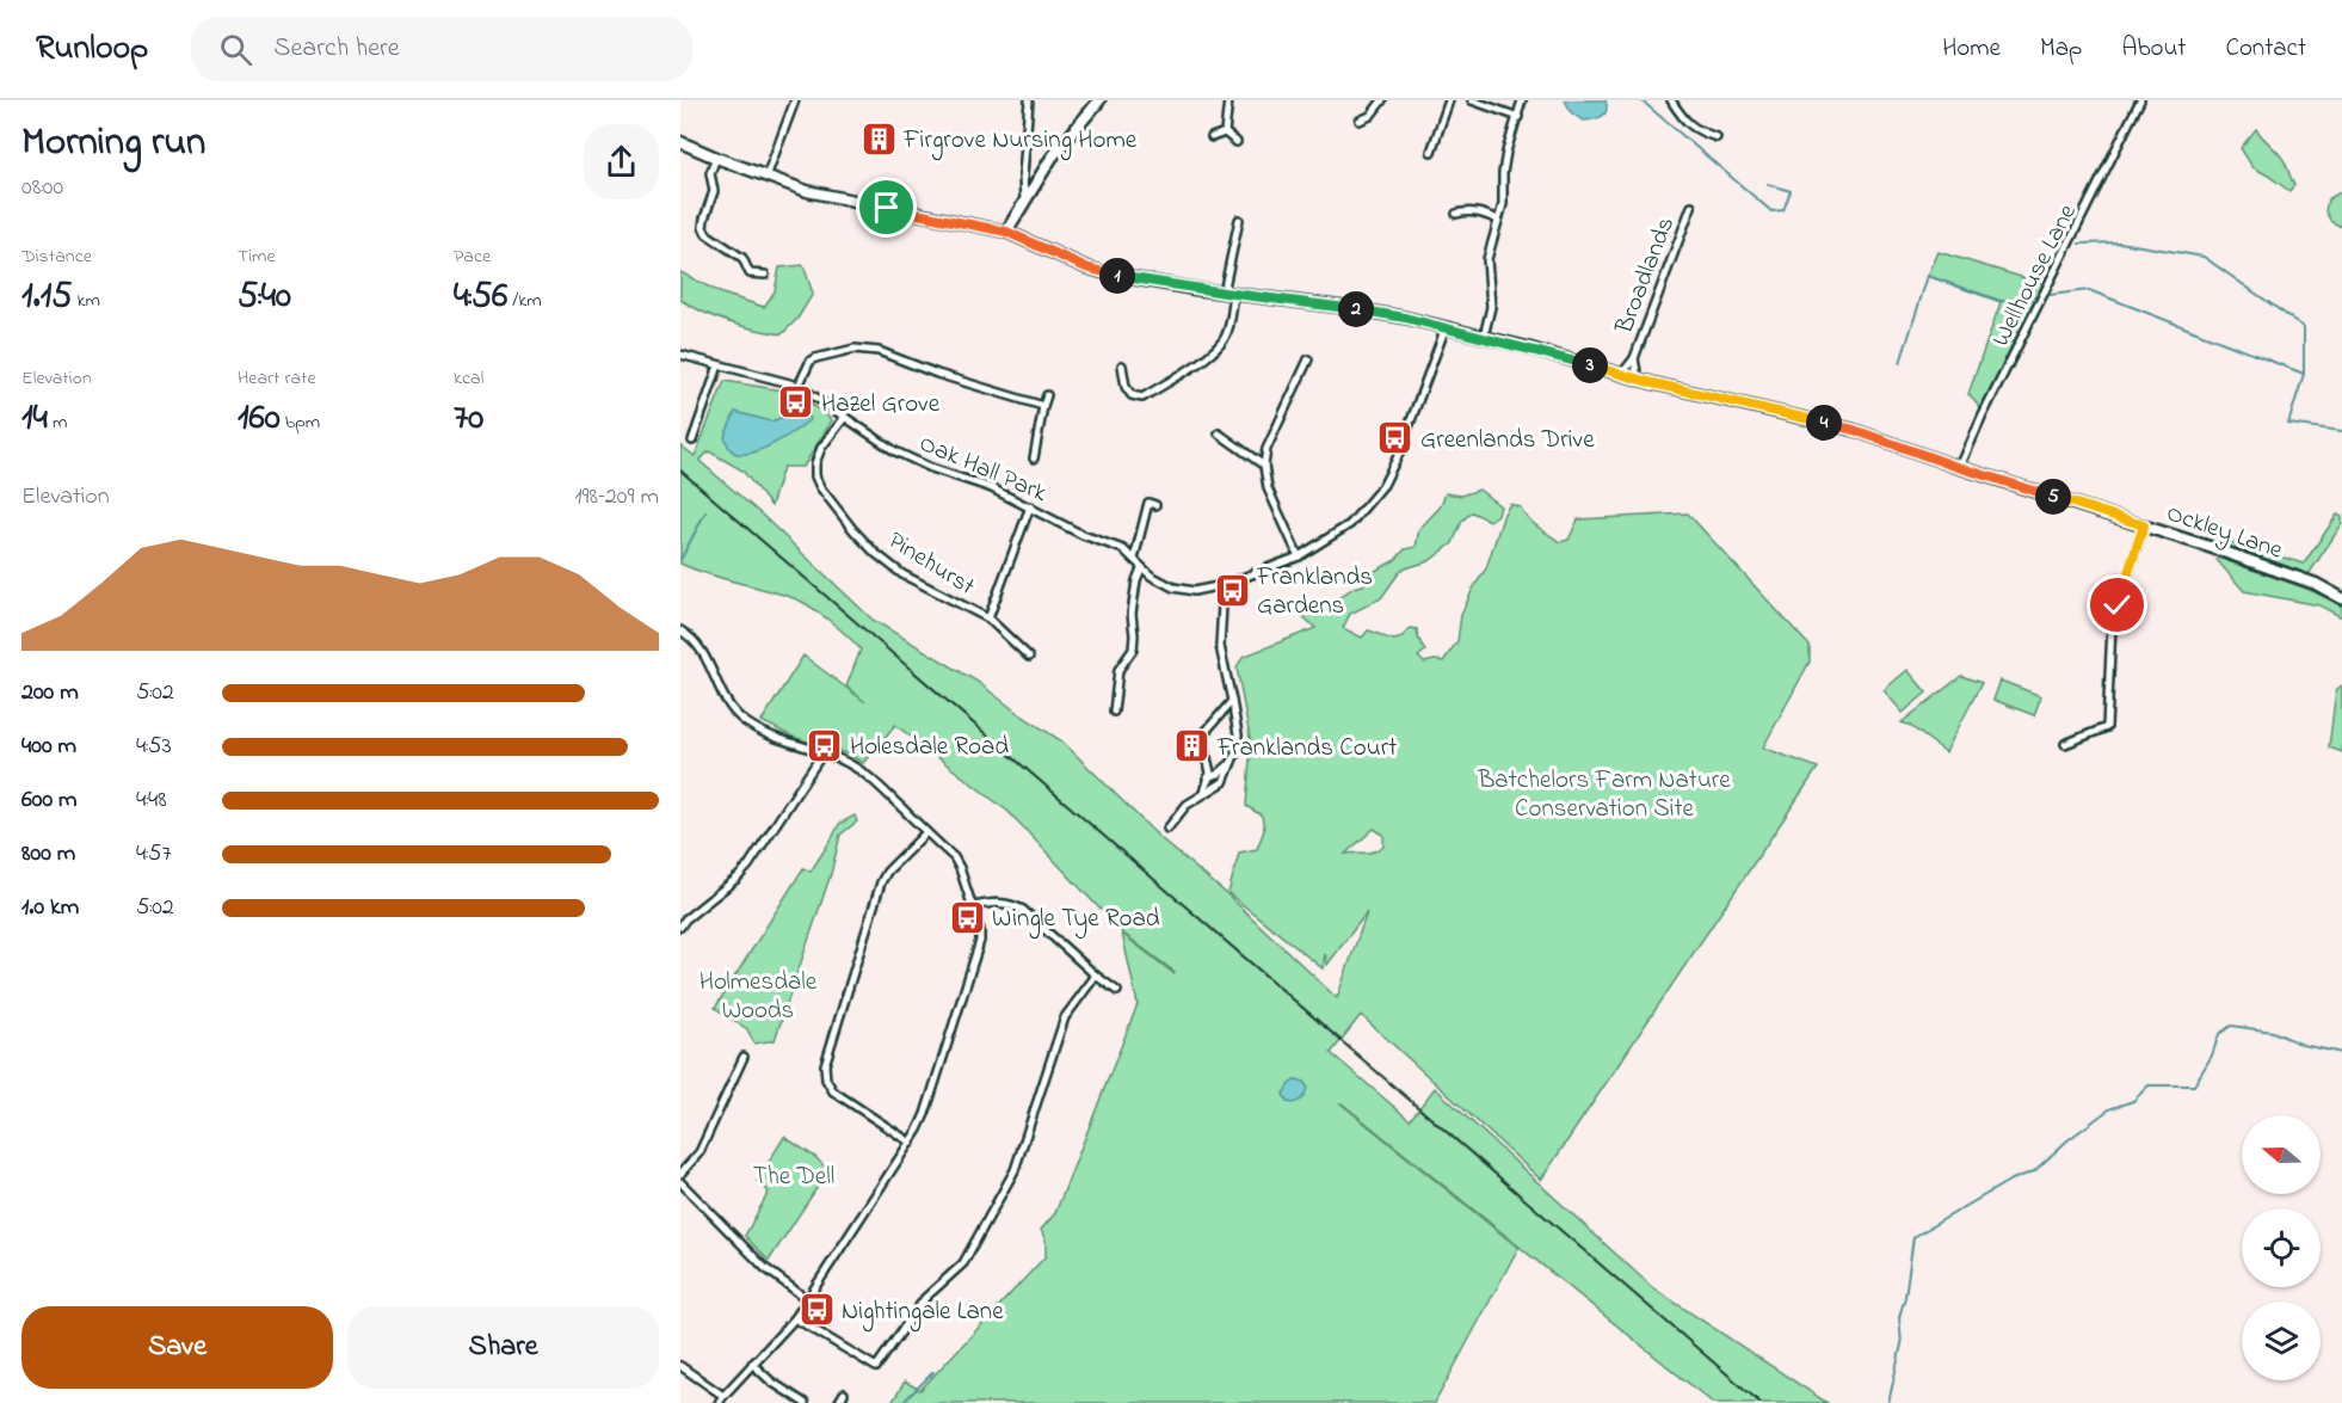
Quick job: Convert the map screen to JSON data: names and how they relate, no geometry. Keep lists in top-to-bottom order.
{
  "streets": {
    "street": [
      "Broadlands",
      "Wellhouse Lane",
      "Oak Hall Park",
      "Ockley Lane",
      "Pinehurst"
    ]
  },
  "crossings": [
    ["Broadlands", "Ockley Lane"],
    ["Wellhouse Lane", "Ockley Lane"],
    ["Oak Hall Park", "Pinehurst"]
  ],
  "parks": ["Batchelors Farm Nature Conservation Site", "Holmesdale Woods", "The Dell"],
  "places": {
    "building": ["Firgrove Nursing Home", "Franklands Court"],
    "bus stop": [
      "Hazel Grove",
      "Greenlands Drive",
      "Franklands Gardens",
      "Holesdale Road",
      "Wingle Tye Road",
      "Nightingale Lane"
    ]
  },
  "north": "left",
  "page": {
    "header": "Runloop",
    "search": "Search here",
    "nav": [
      "Home",
      "Map",
      "About",
      "Contact"
    ],
    "heading": ["Morning run", "08:00"],
    "stats": [
      ["Distance", "1.15 km"],
      ["Time", "5:40"],
      ["Pace", "4:56 /km"],
      ["Elevation", "14 m"],
      ["Heart rate", "160 bpm"],
      ["kcal", "70"]
    ],
    "pins": [
      "1",
      "2",
      "3",
      "4",
      "5"
    ],
    "chart": ["Elevation", "198–209 m"],
    "list": [
      {
        "name": "200 m",
        "note": "5:02"
      },
      {
        "name": "400 m",
        "note": "4:53"
      },
      {
        "name": "600 m",
        "note": "4:48"
      },
      {
        "name": "800 m",
        "note": "4:57"
      },
      {
        "name": "1.0 km",
        "note": "5:02"
      }
    ],
    "buttons": ["Save", "Share"]
  }
}
